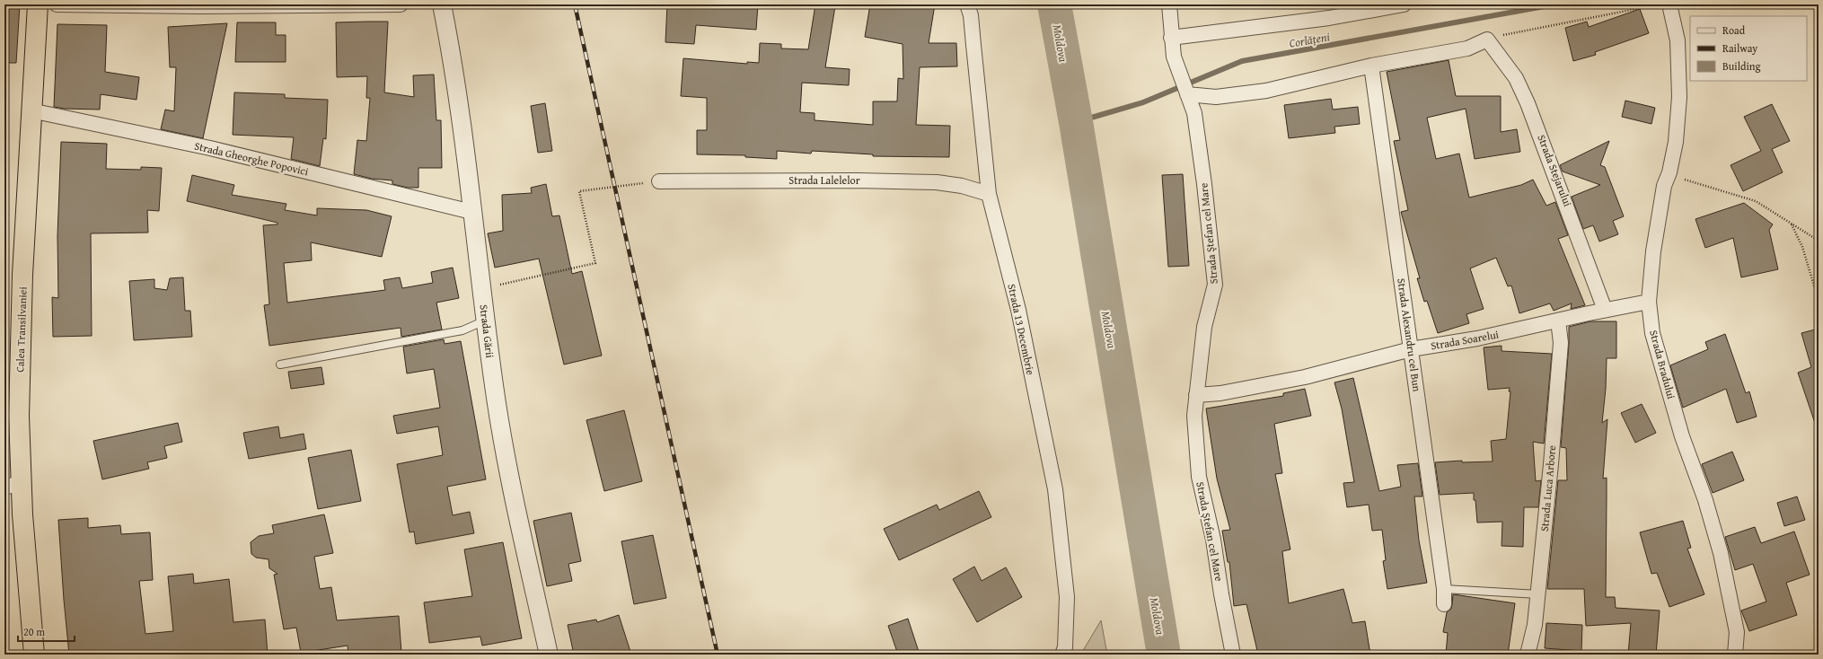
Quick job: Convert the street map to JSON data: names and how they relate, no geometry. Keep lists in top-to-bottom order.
{
  "streets": {
    "highway": ["Calea Transilvaniei"],
    "street": [
      "Strada Gheorghe Popovici",
      "Strada Stejarului",
      "Strada Lalelelor",
      "Strada Ștefan cel Mare",
      "Strada 13 Decembrie",
      "Strada Gării",
      "Strada Alexandru cel Bun",
      "Strada Soarelui",
      "Strada Bradului",
      "Strada Luca Arbore"
    ]
  },
  "crossings": [
    ["Strada Gheorghe Popovici", "Calea Transilvaniei"],
    ["Strada Gheorghe Popovici", "Strada Gării"],
    ["Strada Stejarului", "Strada Soarelui"],
    ["Strada Lalelelor", "Strada 13 Decembrie"],
    ["Strada Ștefan cel Mare", "Strada Soarelui"],
    ["Strada Alexandru cel Bun", "Strada Soarelui"],
    ["Strada Soarelui", "Strada Bradului"],
    ["Strada Soarelui", "Strada Luca Arbore"]
  ],
  "water": ["Corlățeni", "Moldova"],
  "legend": ["Road", "Railway", "Building"],
  "scale_bar": "20 m"
}
